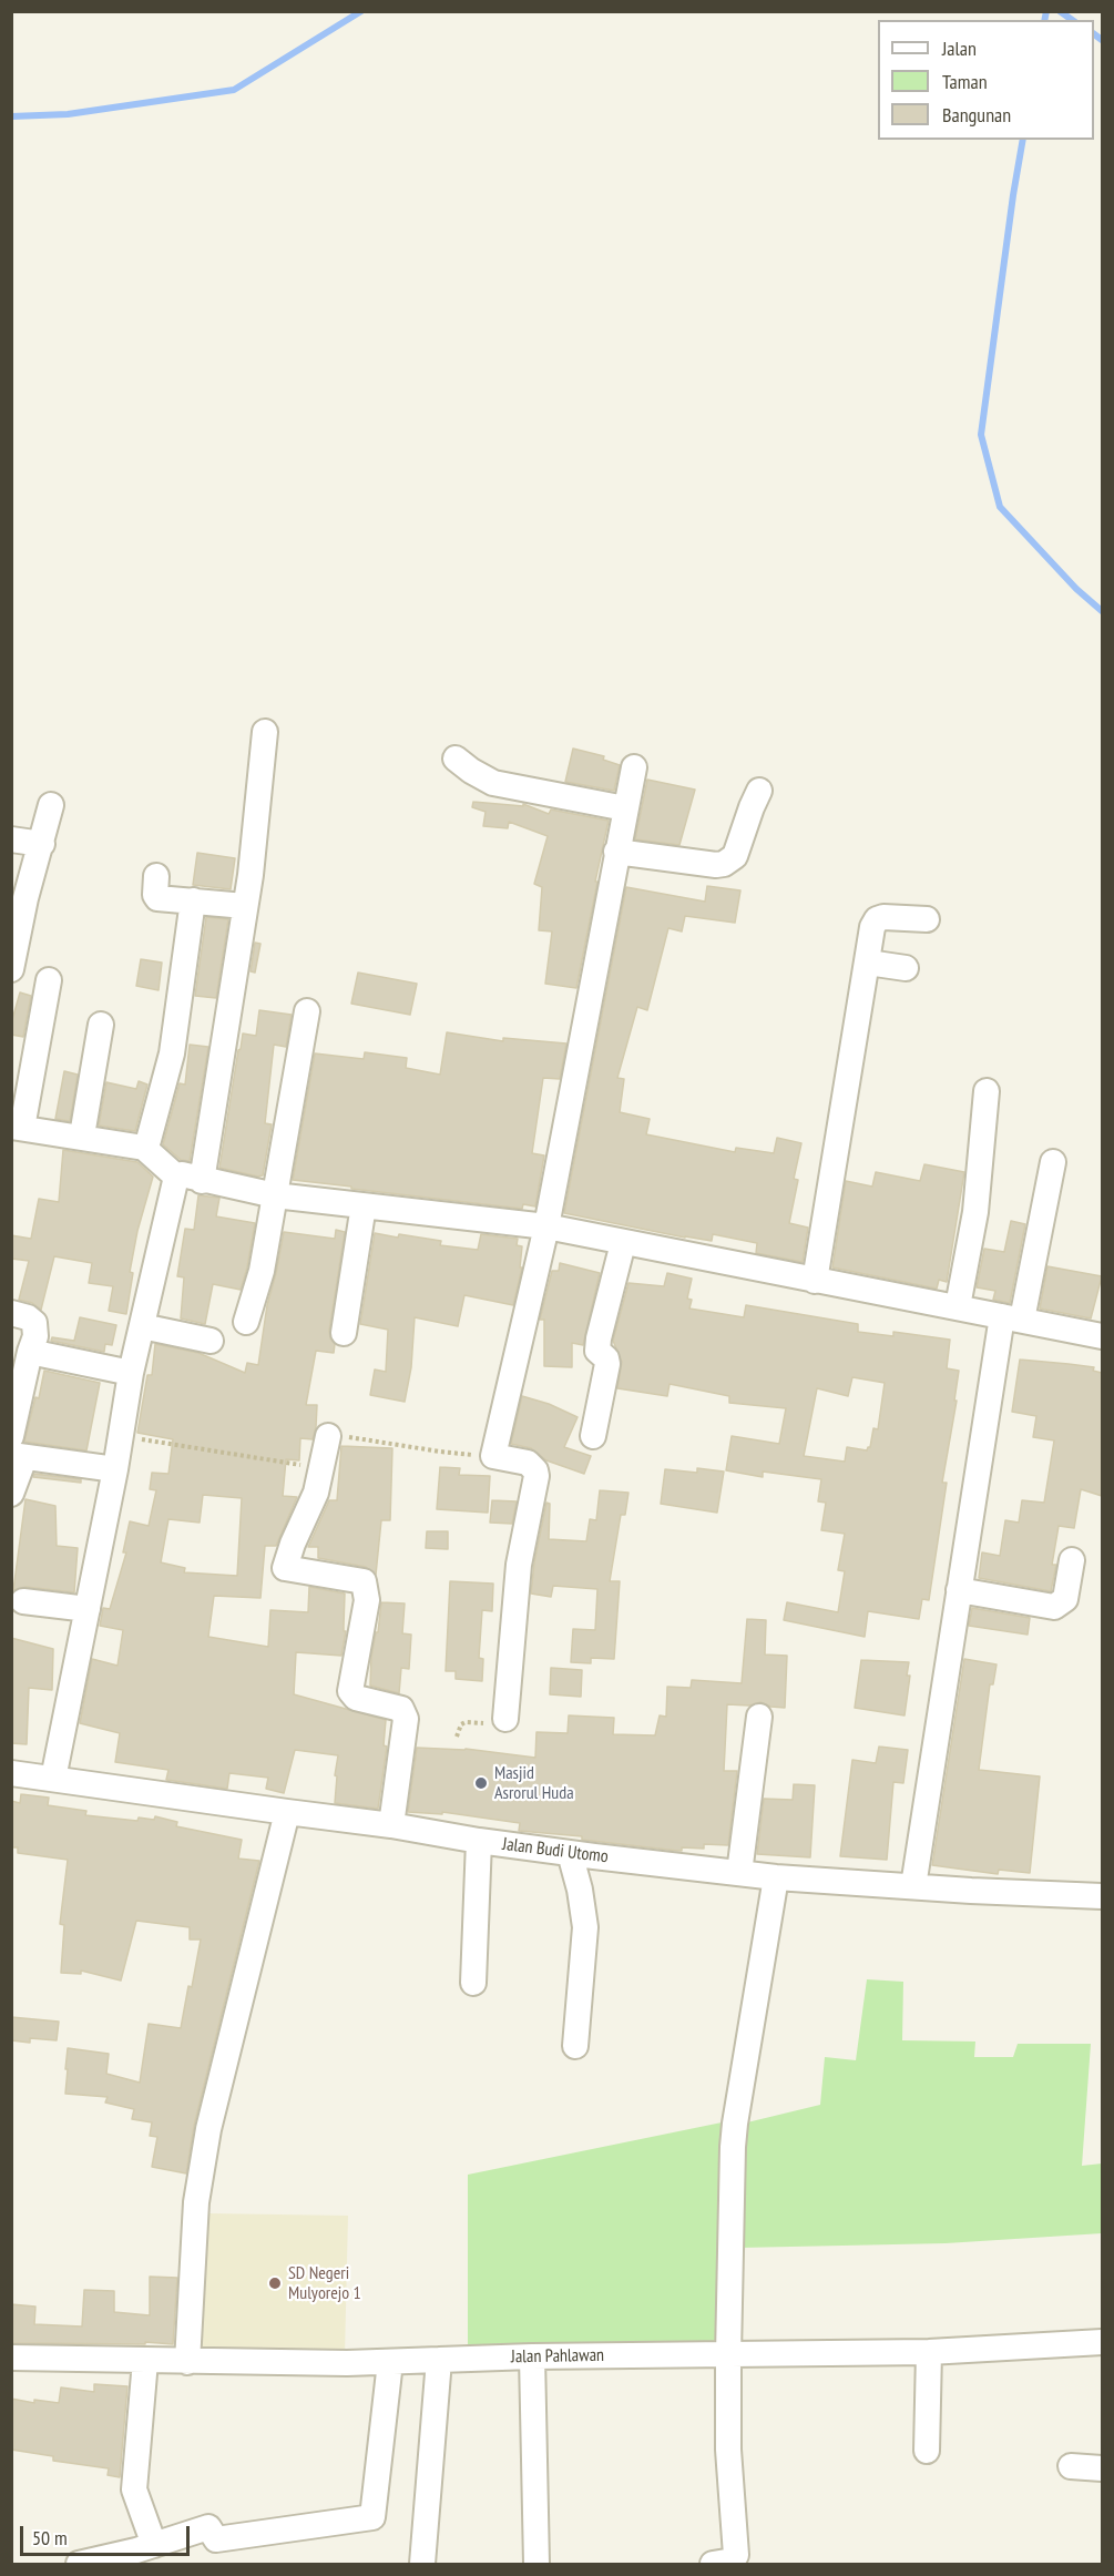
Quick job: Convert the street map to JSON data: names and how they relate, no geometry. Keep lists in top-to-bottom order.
{
  "streets": {
    "street": ["Jalan Budi Utomo", "Jalan Pahlawan"]
  },
  "places": ["Masjid Asrorul Huda", "SD Negeri Mulyorejo 1"],
  "legend": ["Jalan", "Taman", "Bangunan"],
  "scale_bar": "50 m"
}
